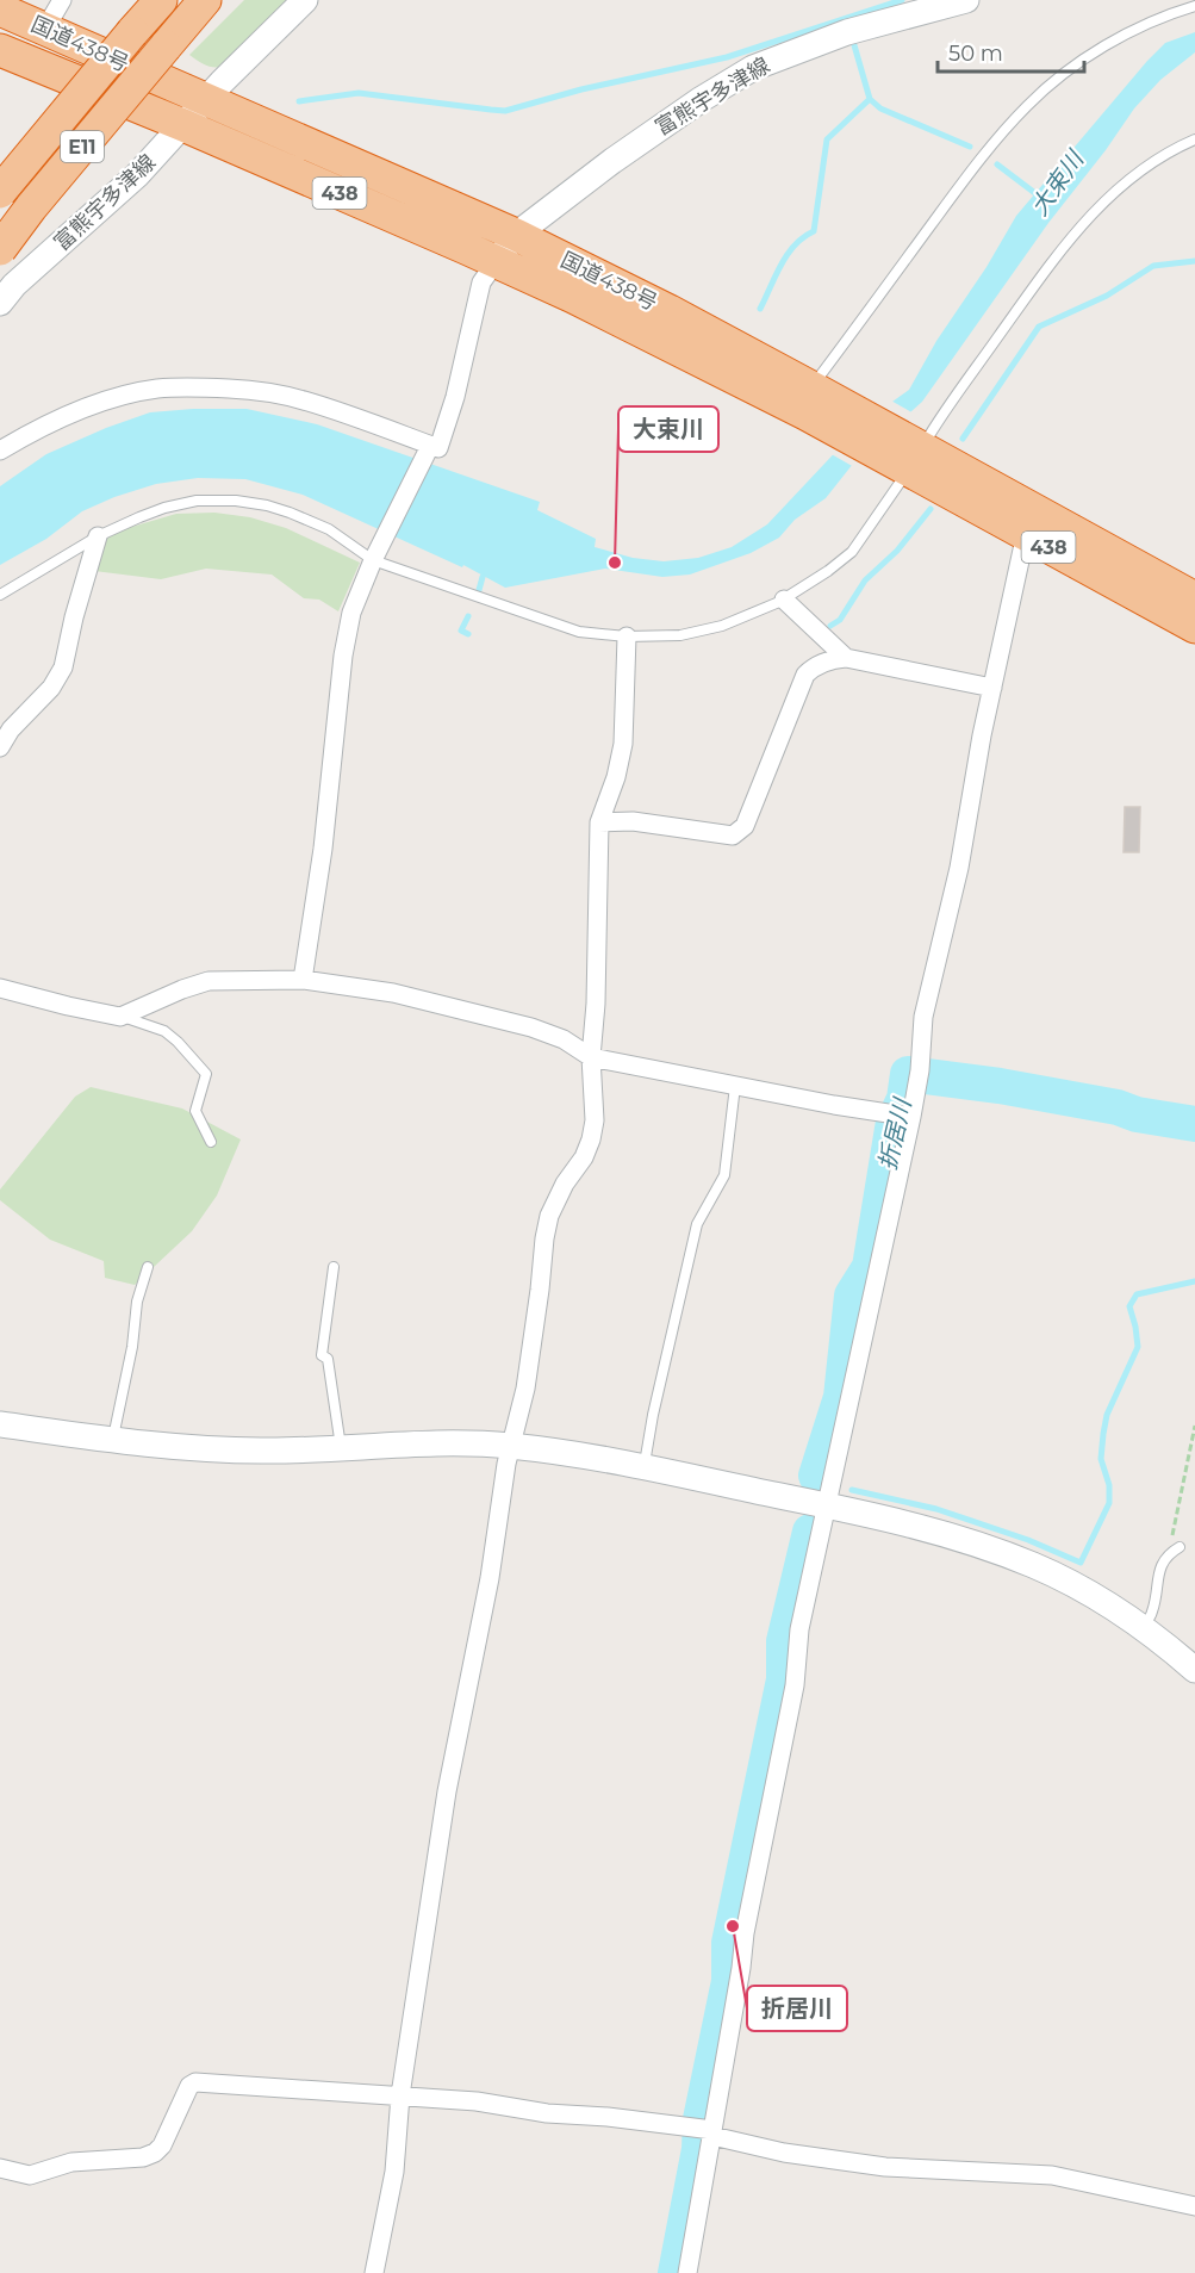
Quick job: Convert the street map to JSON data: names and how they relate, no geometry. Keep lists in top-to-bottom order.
{
  "streets": {
    "highway": ["国道438号", "E11", "438"],
    "street": ["富熊宇多津線"]
  },
  "crossings": [
    ["国道438号", "富熊宇多津線"]
  ],
  "water": ["大束川", "折居川"],
  "places": ["大束川", "折居川"],
  "scale_bar": "50 m"
}
